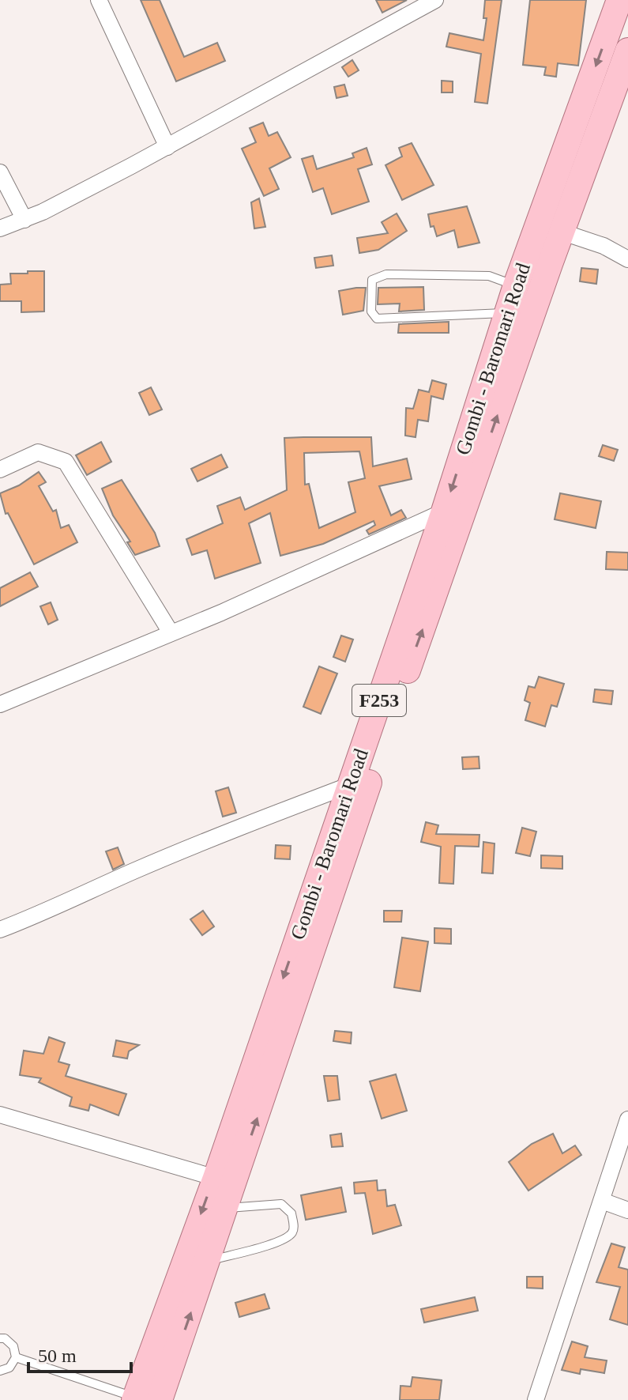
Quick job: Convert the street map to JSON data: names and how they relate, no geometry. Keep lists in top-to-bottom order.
{
  "streets": {
    "main road": ["Gombi - Baromari Road", "F253"]
  },
  "scale_bar": "50 m"
}
